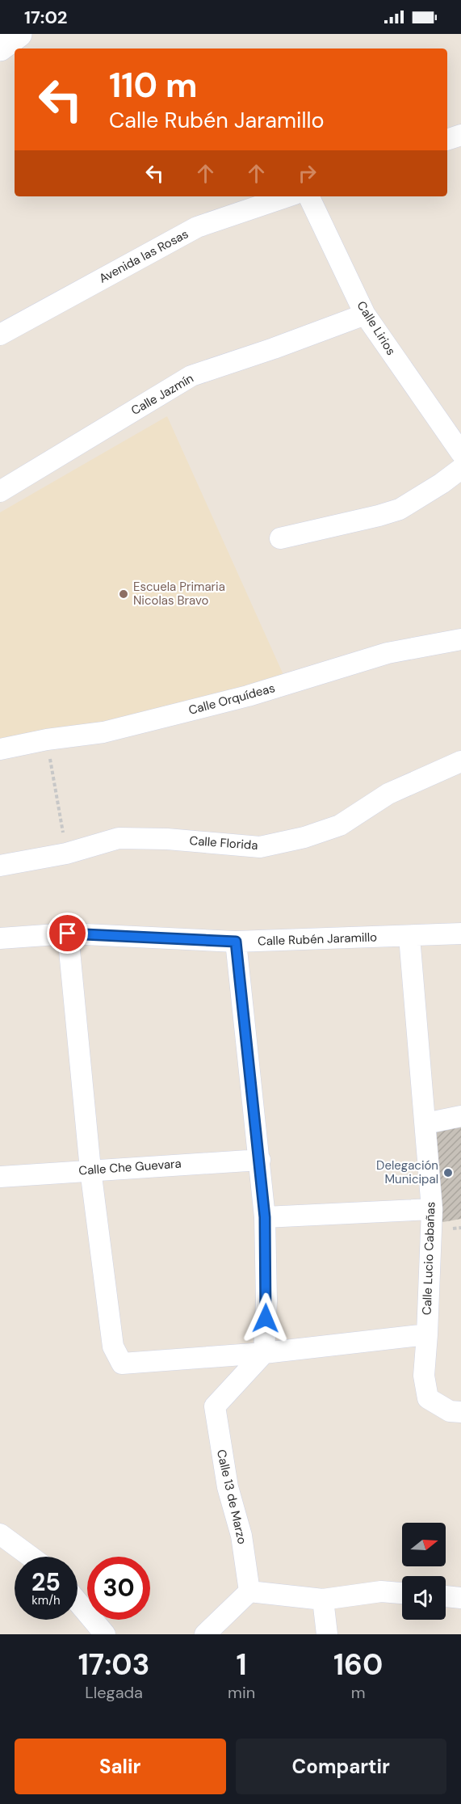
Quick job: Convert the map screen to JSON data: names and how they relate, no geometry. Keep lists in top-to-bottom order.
{
  "streets": {
    "street": [
      "Avenida las Rosas",
      "Calle Lirios",
      "Calle Jazmín",
      "Calle Orquídeas",
      "Calle Florida",
      "Calle Rubén Jaramillo",
      "Calle Che Guevara",
      "Calle Lucio Cabañas",
      "Calle 13 de Marzo"
    ]
  },
  "crossings": [
    ["Calle Lirios", "Calle Jazmín"],
    ["Calle Rubén Jaramillo", "Calle Lucio Cabañas"]
  ],
  "places": ["Escuela Primaria Nicolas Bravo", "Delegación Municipal"],
  "north": "right",
  "page": {
    "status": "17:02",
    "turn": ["110 m", "Calle Rubén Jaramillo"],
    "speed": "25 km/h",
    "limit": "30",
    "eta": [
      "17:03",
      "Llegada",
      "1",
      "min",
      "160",
      "m"
    ],
    "buttons": ["Salir", "Compartir"]
  }
}
